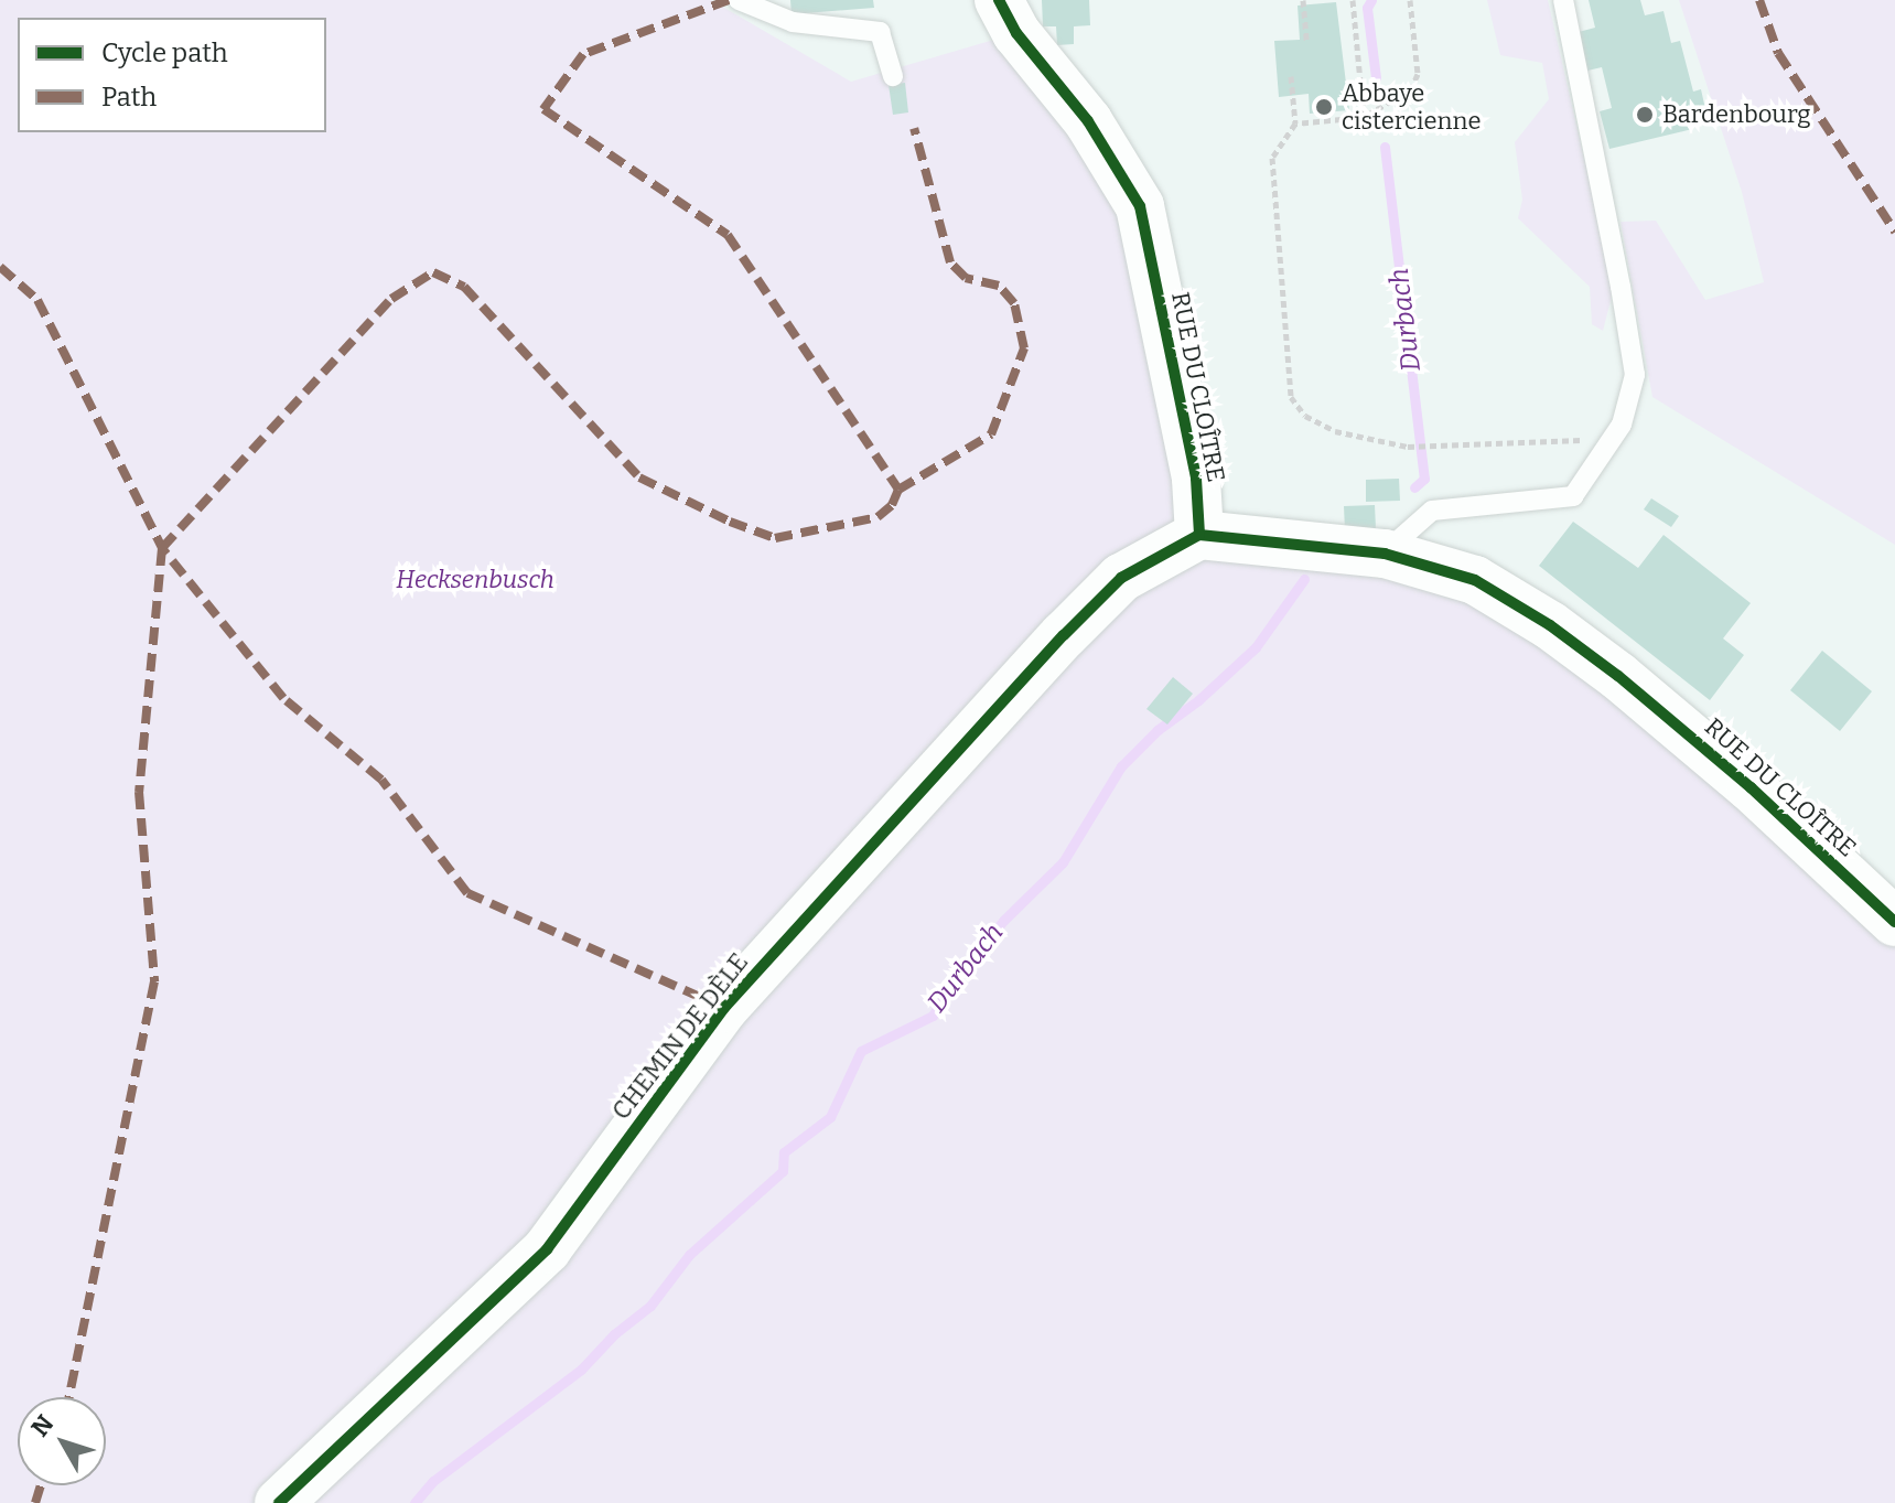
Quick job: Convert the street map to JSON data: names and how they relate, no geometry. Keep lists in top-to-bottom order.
{
  "streets": {
    "street": ["RUE DU CLOÎTRE", "CHEMIN DE DÈLE"]
  },
  "crossings": [
    ["RUE DU CLOÎTRE", "CHEMIN DE DÈLE"]
  ],
  "water": ["Durbach"],
  "parks": ["Hecksenbusch"],
  "places": ["Abbaye cistercienne", "Bardenbourg"],
  "legend": ["Cycle path", "Path"],
  "north": "top left"
}
